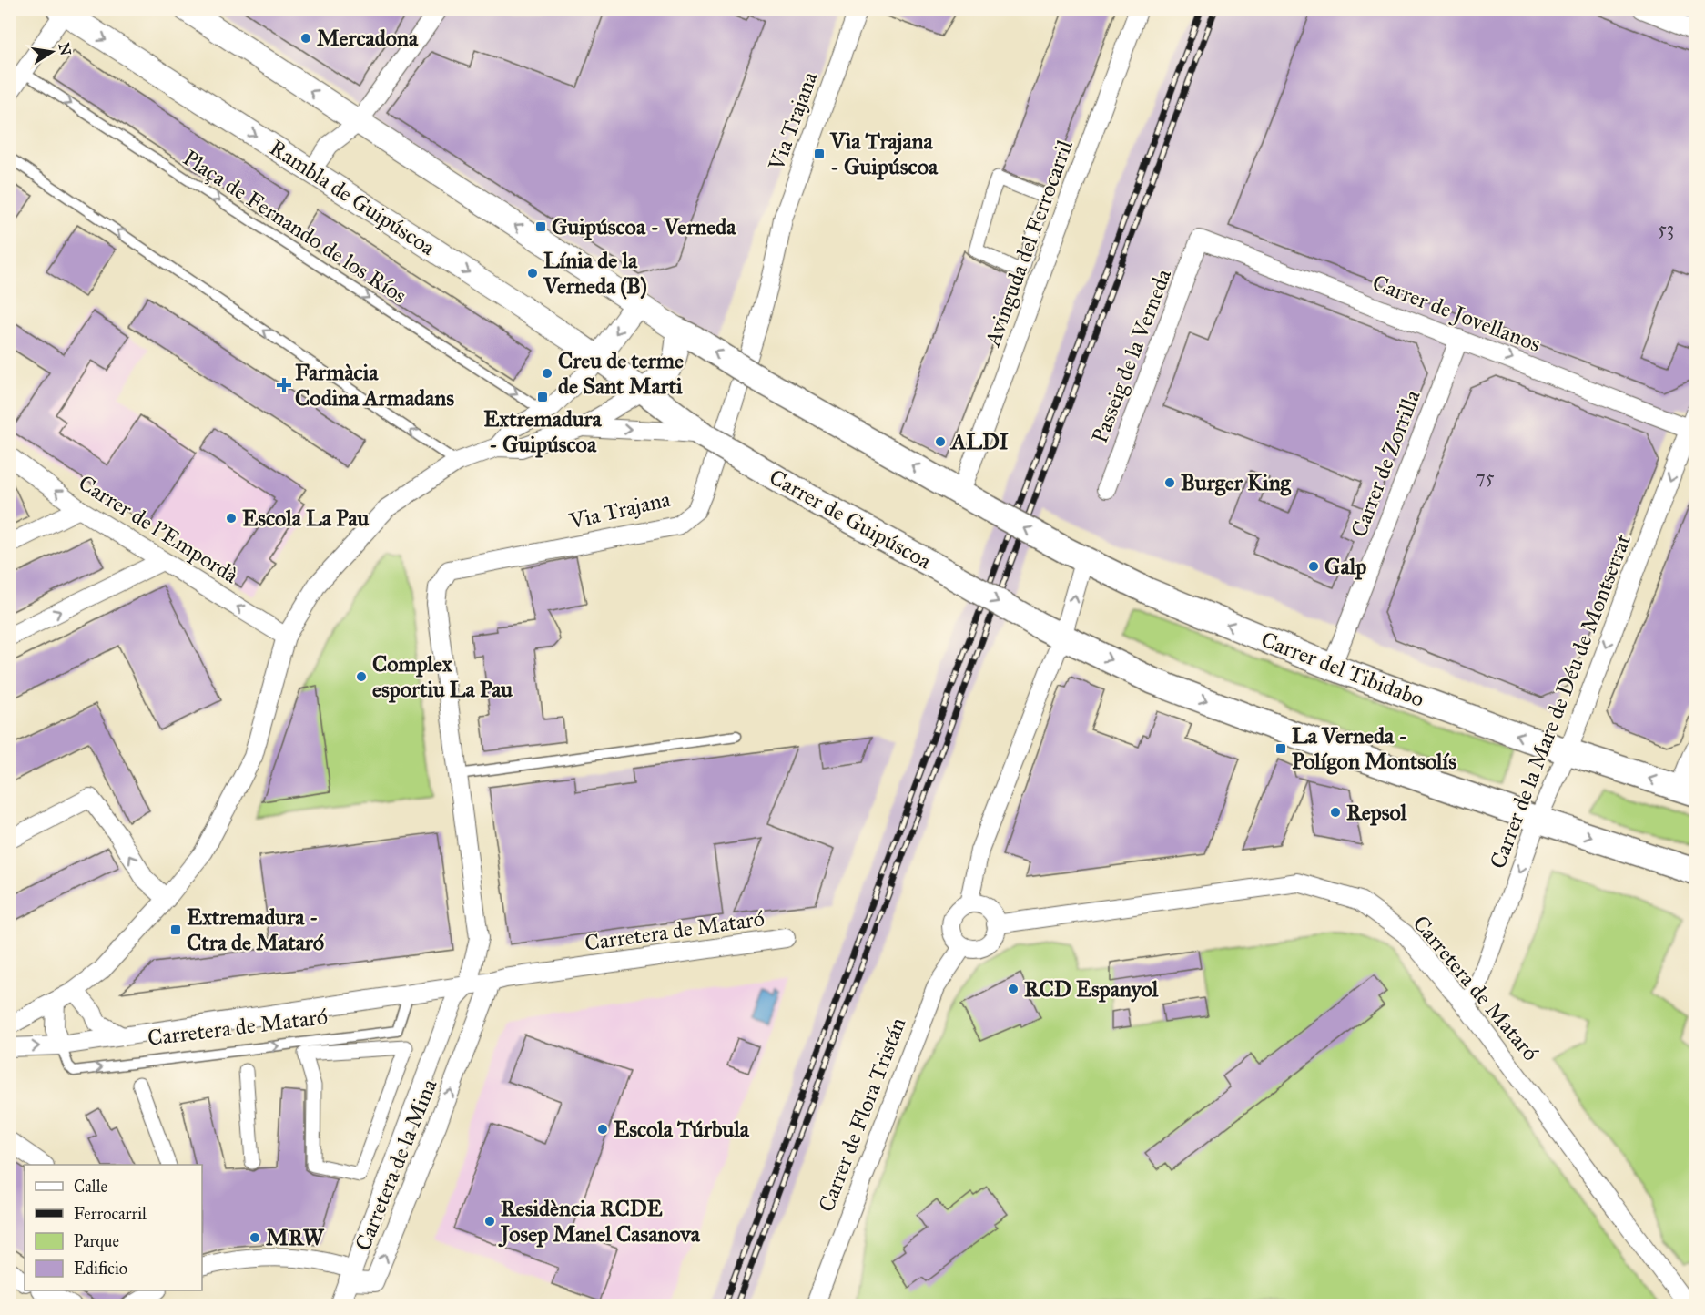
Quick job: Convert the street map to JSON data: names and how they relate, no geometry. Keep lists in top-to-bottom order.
{
  "streets": {
    "main road": ["Carrer de Guipúscoa", "Carrer del Tibidabo"],
    "street": [
      "Via Trajana",
      "Rambla de Guipúscoa",
      "Avinguda del Ferrocarril",
      "Carrer de Jovellanos",
      "Passeig de la Verneda",
      "Carrer de Zorrilla",
      "Carrer de l'Empordà",
      "Carrer de la Mare de Déu de Montserrat",
      "Carretera de Mataró",
      "Carrer de Flora Tristán",
      "Carretera de la Mina"
    ],
    "lane": ["Plaça de Fernando de los Ríos"]
  },
  "crossings": [
    ["Via Trajana", "Carretera de Mataró"],
    ["Rambla de Guipúscoa", "Carrer de Guipúscoa"],
    ["Carrer de Jovellanos", "Passeig de la Verneda"],
    ["Carrer de Jovellanos", "Carrer de Zorrilla"],
    ["Carrer de Jovellanos", "Carrer de la Mare de Déu de Montserrat"],
    ["Carrer de Zorrilla", "Carrer del Tibidabo"],
    ["Carrer de Guipúscoa", "Carrer de la Mare de Déu de Montserrat"],
    ["Carrer del Tibidabo", "Carrer de la Mare de Déu de Montserrat"],
    ["Carrer de la Mare de Déu de Montserrat", "Carretera de Mataró"],
    ["Carretera de Mataró", "Carrer de Flora Tristán"],
    ["Carretera de Mataró", "Carretera de la Mina"]
  ],
  "one_way": [
    "Carrer de Jovellanos",
    "Carrer de l'Empordà",
    "Carrer del Tibidabo",
    "Carrer de la Mare de Déu de Montserrat"
  ],
  "places": {
    "other": [
      "Mercadona",
      "Línia de la Verneda (B)",
      "Creu de terme de Sant Marti",
      "ALDI",
      "Burger King",
      "Escola La Pau",
      "Galp",
      "Complex esportiu La Pau",
      "Repsol",
      "RCD Espanyol",
      "Escola Túrbula",
      "Residència RCDE Josep Manel Casanova",
      "MRW"
    ],
    "transit": [
      "Via Trajana - Guipúscoa",
      "Guipúscoa - Verneda",
      "Extremadura - Guipúscoa",
      "La Verneda - Polígon Montsolís",
      "Extremadura - Ctra de Mataró"
    ],
    "health": ["Farmàcia Codina Armadans"]
  },
  "house_numbers": ["53", "75"],
  "legend": [
    "Calle",
    "Ferrocarril",
    "Parque",
    "Edificio"
  ],
  "north": "right"
}
